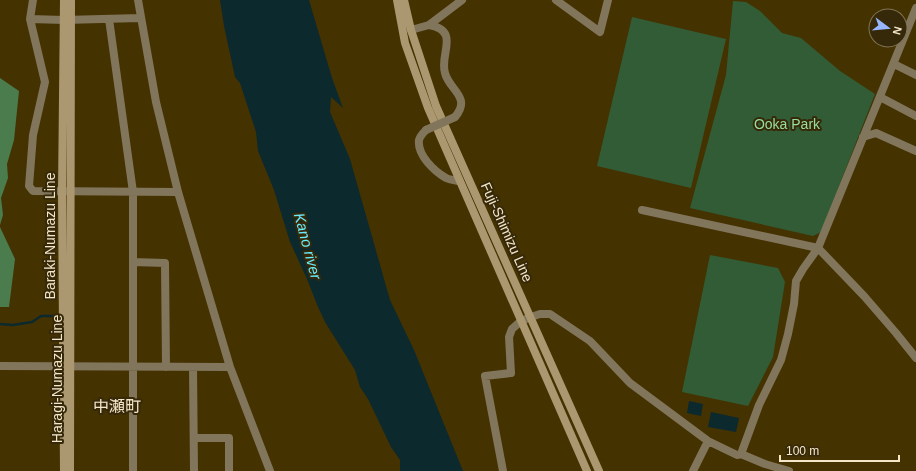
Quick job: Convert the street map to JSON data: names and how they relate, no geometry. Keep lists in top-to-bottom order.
{
  "streets": {
    "main road": ["Fuji-Shimizu Line", "Baraki-Numazu Line", "Haragi-Numazu Line"]
  },
  "crossings": [
    ["Baraki-Numazu Line", "Haragi-Numazu Line"]
  ],
  "districts": ["中瀬町"],
  "water": ["Kano river"],
  "parks": ["Ooka Park"],
  "scale_bar": "100 m",
  "north": "right"
}
